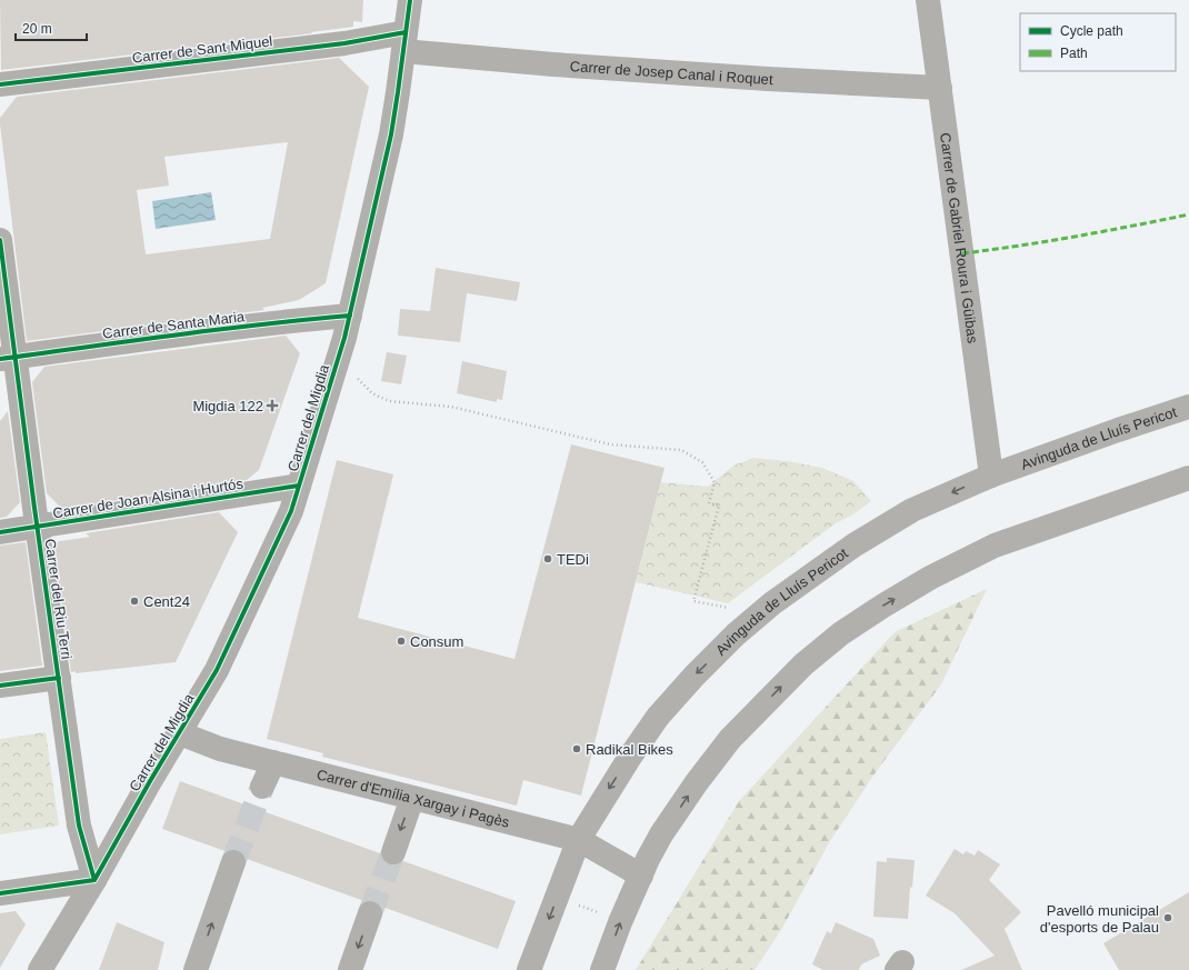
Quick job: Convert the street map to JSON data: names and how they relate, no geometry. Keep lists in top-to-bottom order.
{
  "streets": {
    "street": [
      "Carrer de Sant Miquel",
      "Carrer de Josep Canal i Roquet",
      "Carrer de Gabriel Roura i Güibas",
      "Carrer de Santa Maria",
      "Carrer del Migdia",
      "Avinguda de Lluís Pericot",
      "Carrer de Joan Alsina i Hurtós",
      "Carrer del Riu Terri",
      "Carrer d'Emília Xargay i Pagès"
    ]
  },
  "crossings": [
    ["Carrer de Sant Miquel", "Carrer de Josep Canal i Roquet"],
    ["Carrer de Sant Miquel", "Carrer del Migdia"],
    ["Carrer de Josep Canal i Roquet", "Carrer de Gabriel Roura i Güibas"],
    ["Carrer de Josep Canal i Roquet", "Carrer del Migdia"],
    ["Carrer de Gabriel Roura i Güibas", "Avinguda de Lluís Pericot"],
    ["Carrer de Santa Maria", "Carrer del Migdia"],
    ["Carrer de Santa Maria", "Carrer del Riu Terri"],
    ["Carrer del Migdia", "Carrer de Joan Alsina i Hurtós"],
    ["Carrer del Migdia", "Carrer del Riu Terri"],
    ["Carrer del Migdia", "Carrer d'Emília Xargay i Pagès"],
    ["Avinguda de Lluís Pericot", "Carrer d'Emília Xargay i Pagès"],
    ["Carrer de Joan Alsina i Hurtós", "Carrer del Riu Terri"]
  ],
  "places": {
    "health": ["Migdia 122"],
    "other": [
      "TEDi",
      "Cent24",
      "Consum",
      "Radikal Bikes",
      "Pavelló municipal d'esports de Palau"
    ]
  },
  "legend": ["Cycle path", "Path"],
  "scale_bar": "20 m"
}
